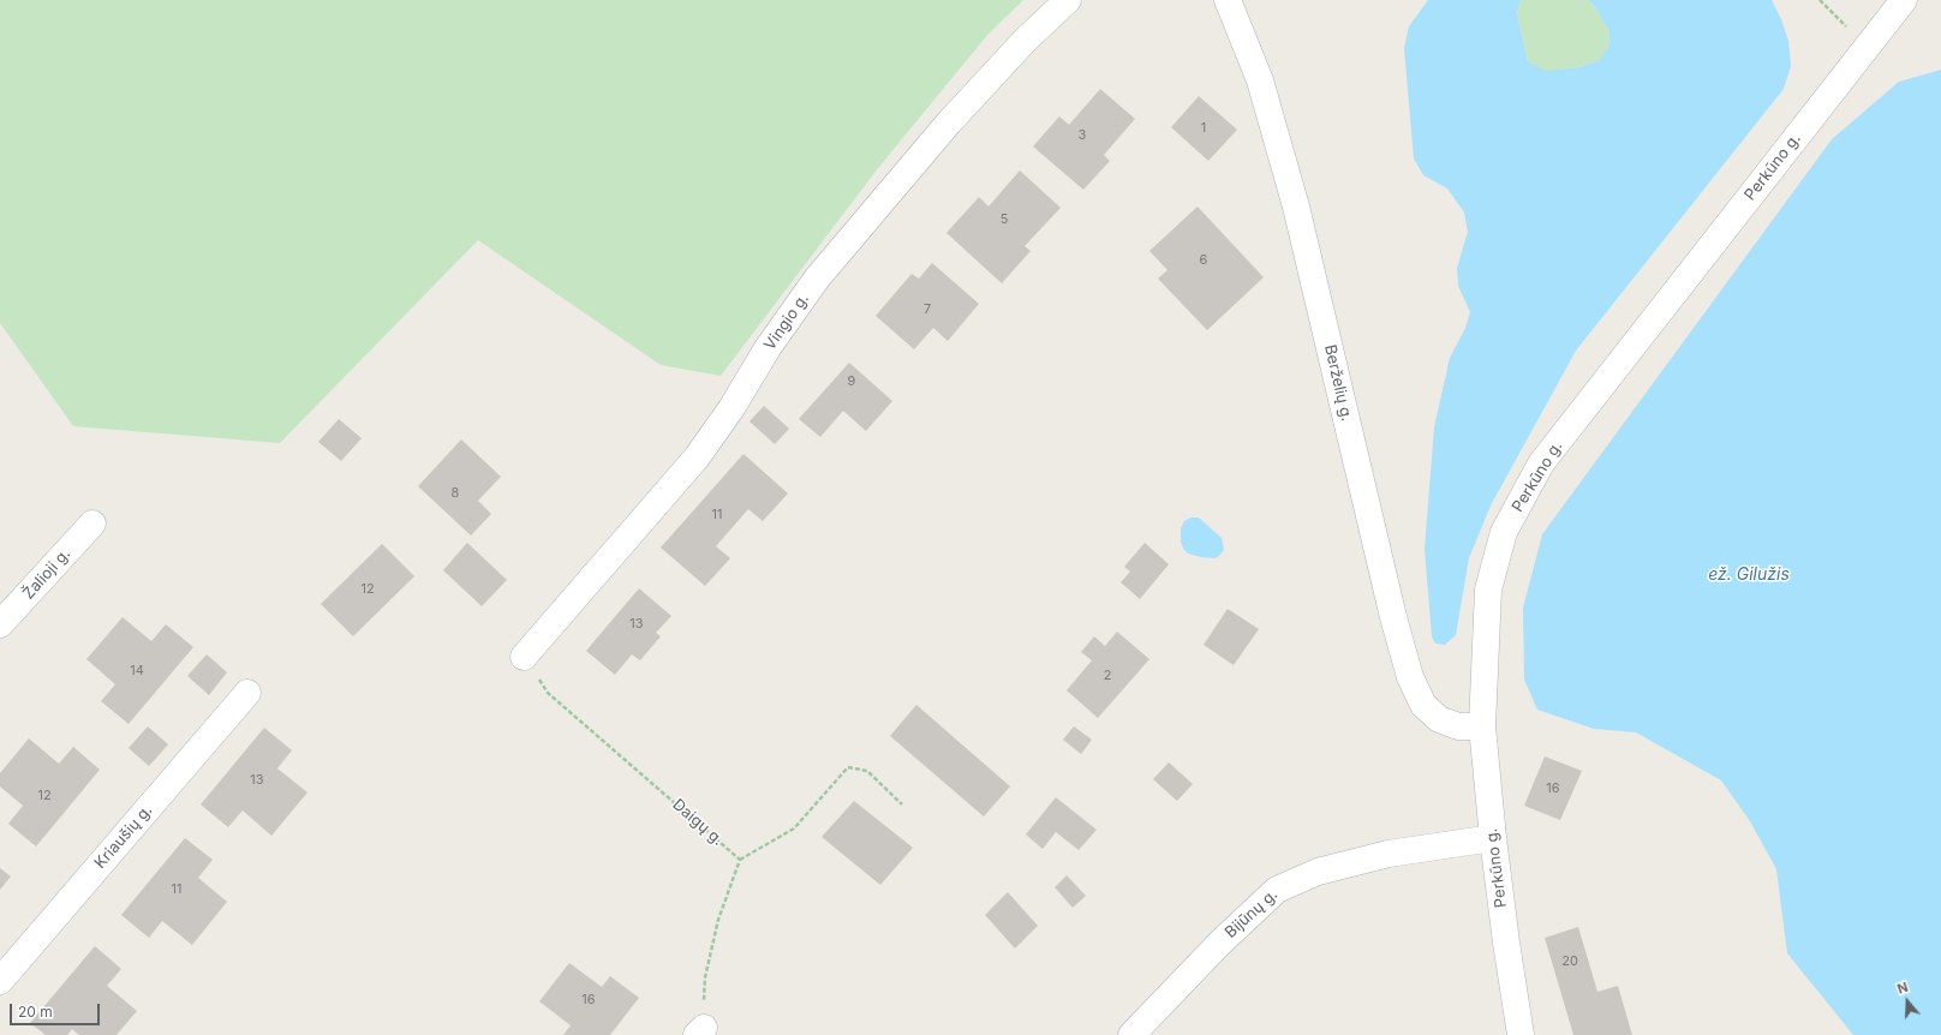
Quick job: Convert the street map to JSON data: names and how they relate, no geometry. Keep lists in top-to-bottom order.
{
  "streets": {
    "street": [
      "Perkūno g.",
      "Vingio g.",
      "Berželių g.",
      "Žalioji g.",
      "Kriaušių g.",
      "Bijūnų g."
    ],
    "path": ["Daigų g."]
  },
  "crossings": [
    ["Perkūno g.", "Berželių g."],
    ["Perkūno g.", "Bijūnų g."],
    ["Vingio g.", "Daigų g."]
  ],
  "water": ["ež. Gilužis"],
  "house_numbers": [
    "1",
    "3",
    "5",
    "6",
    "7",
    "9",
    "8",
    "11",
    "12",
    "13",
    "14",
    "2",
    "13",
    "16",
    "12",
    "11",
    "20",
    "16"
  ],
  "scale_bar": "20 m",
  "north": "top"
}
